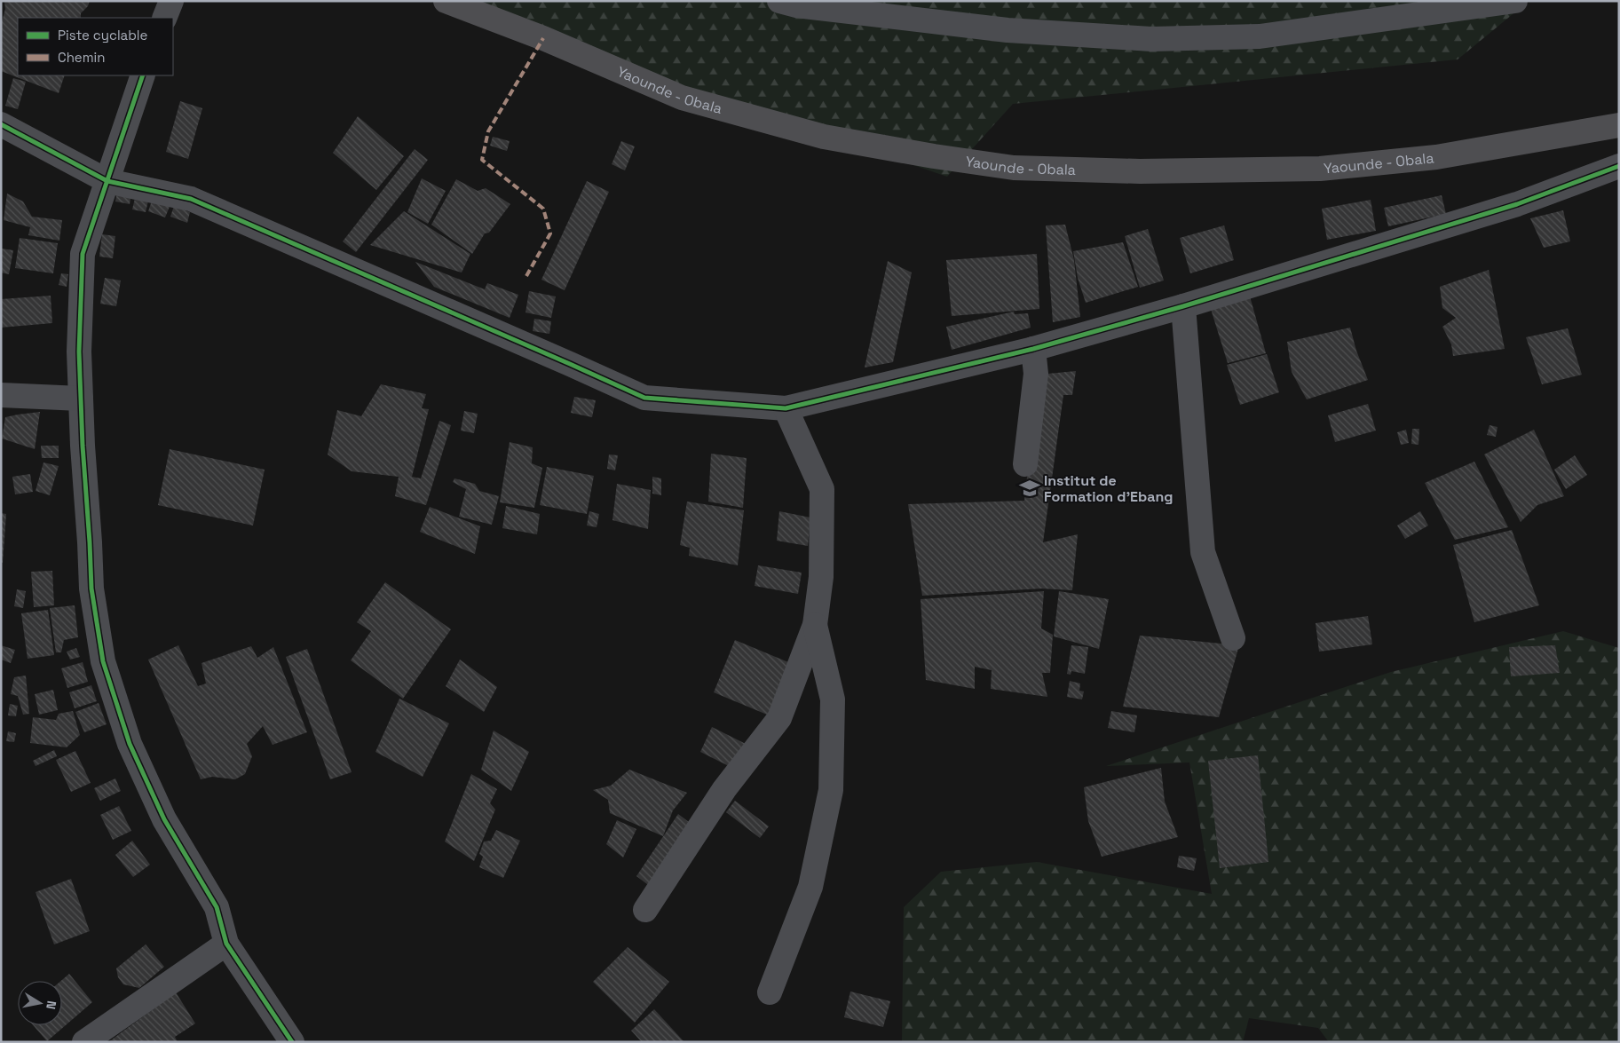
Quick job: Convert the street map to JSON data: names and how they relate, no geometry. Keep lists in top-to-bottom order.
{
  "streets": {
    "highway": ["Yaounde - Obala"]
  },
  "places": {
    "school or university": ["Institut de Formation d'Ebang"]
  },
  "legend": ["Piste cyclable", "Chemin"],
  "north": "right"
}
